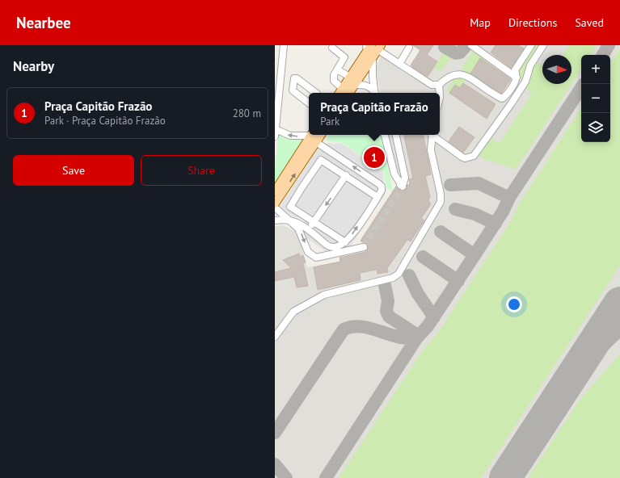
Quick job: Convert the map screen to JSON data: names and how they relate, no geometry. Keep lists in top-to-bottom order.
{
  "north": "right",
  "page": {
    "header": "Nearbee",
    "nav": ["Map", "Directions", "Saved"],
    "heading": "Nearby",
    "map_buttons": ["+", "−"],
    "list": [
      {
        "mark": "1",
        "name": "Praça Capitão Frazão",
        "note": "Park · Praça Capitão Frazão",
        "value": "280 m"
      }
    ],
    "popup": ["Praça Capitão Frazão", "Park"],
    "buttons": ["Save", "Share"],
    "pins": "1"
  }
}
